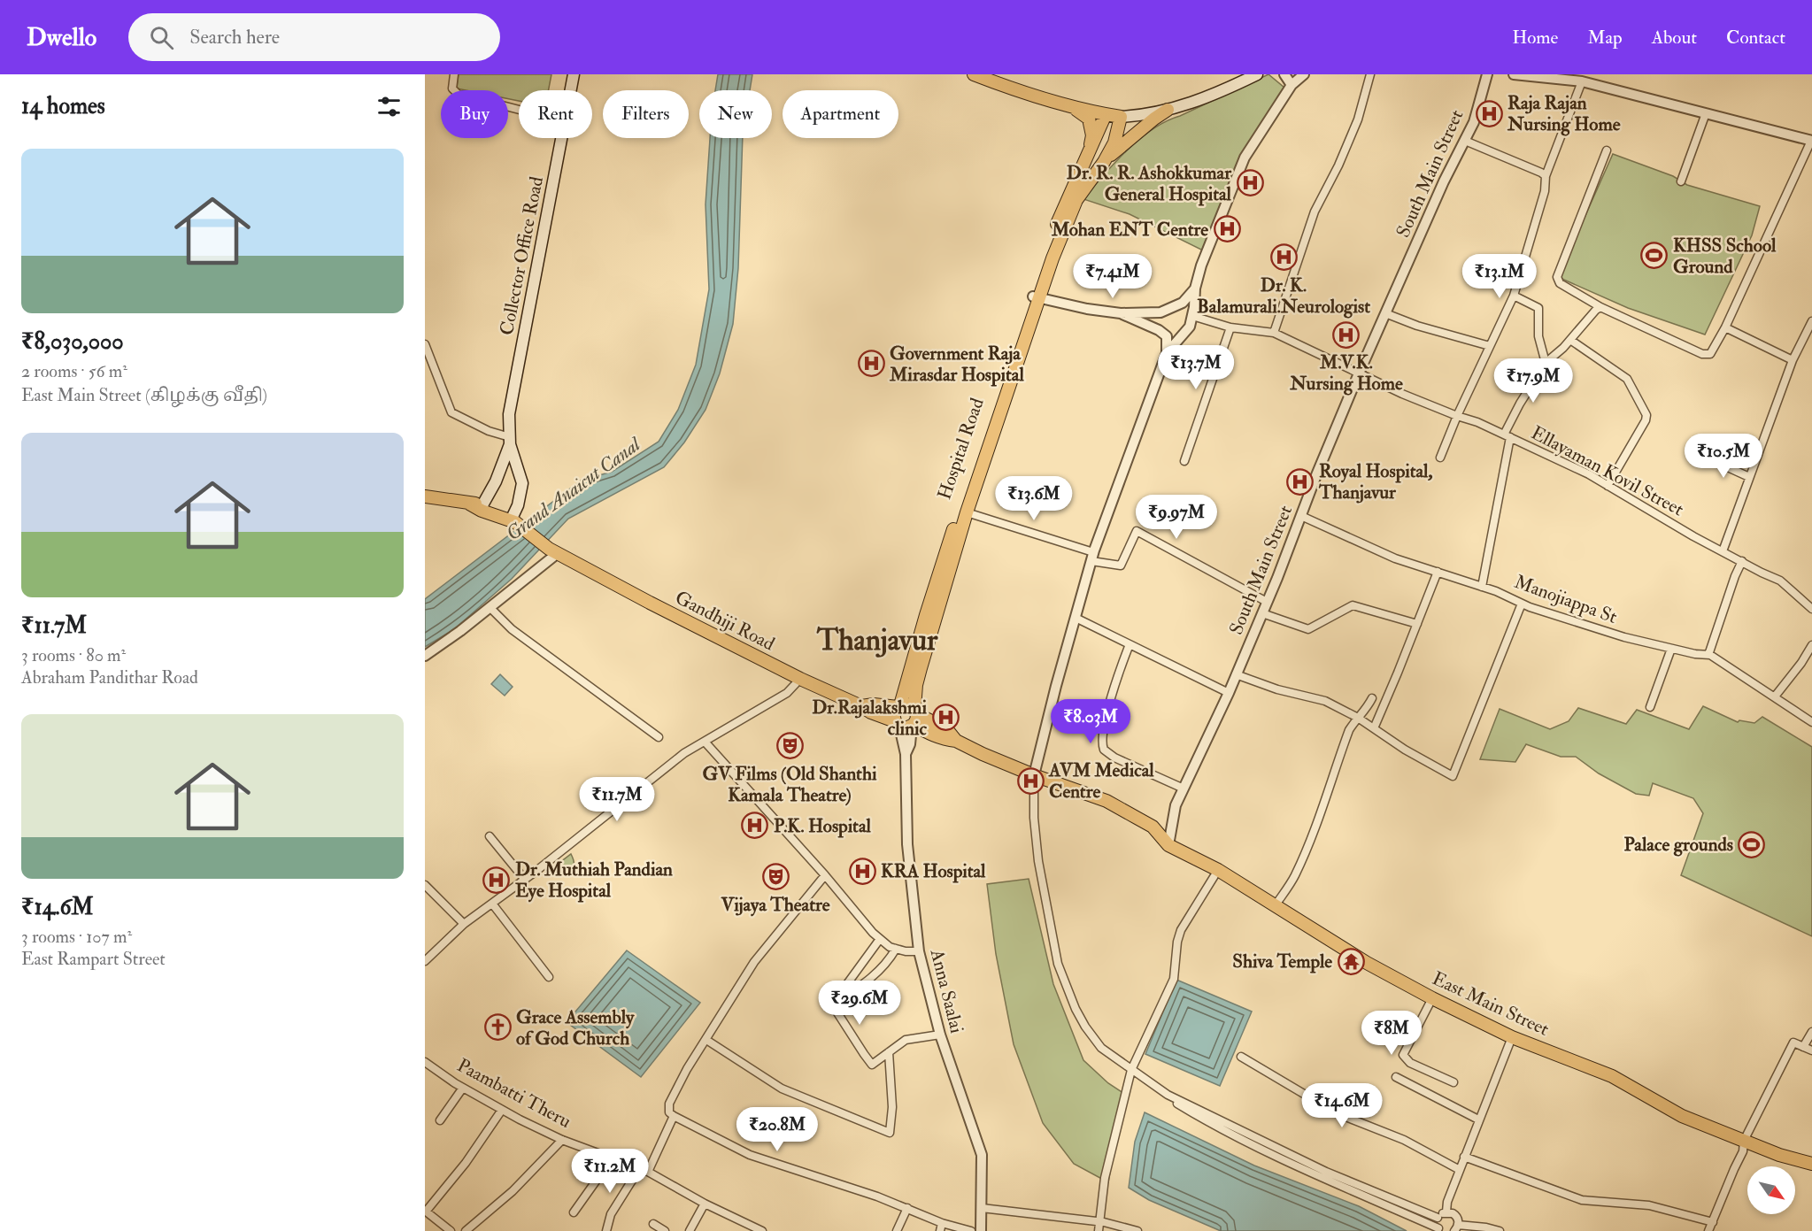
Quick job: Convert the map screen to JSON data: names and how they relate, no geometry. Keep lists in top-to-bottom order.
{
  "streets": {
    "main road": [
      "Collector Office Road",
      "Hospital Road",
      "Gandhiji Road",
      "East Main Street"
    ],
    "street": [
      "South Main Street",
      "Ellayaman Kovil Street",
      "Manojiappa St",
      "Anna Saalai",
      "Paambatti Theru"
    ]
  },
  "crossings": [
    ["South Main Street", "Ellayaman Kovil Street"],
    ["South Main Street", "Manojiappa St"],
    ["South Main Street", "East Main Street"],
    ["Collector Office Road", "Gandhiji Road"],
    ["Hospital Road", "Gandhiji Road"],
    ["Hospital Road", "Anna Saalai"],
    ["Gandhiji Road", "Anna Saalai"]
  ],
  "districts": ["Thanjavur"],
  "water": ["Grand Anaicut Canal"],
  "places": {
    "hospital": [
      "Raja Rajan Nursing Home",
      "Dr. R. R. Ashokkumar General Hospital",
      "Mohan ENT Centre",
      "Dr. K. Balamurali.Neurologist",
      "M.V.K. Nursing Home",
      "Government Raja Mirasdar Hospital",
      "Royal Hospital, Thanjavur",
      "Dr.Rajalakshmi clinic",
      "AVM Medical Centre",
      "P.K. Hospital",
      "KRA Hospital",
      "Dr. Muthiah Pandian Eye Hospital"
    ],
    "sports": ["KHSS School Ground", "Palace grounds"],
    "theatre": ["GV Films (Old Shanthi Kamala Theatre)", "Vijaya Theatre"],
    "temple": ["Shiva Temple"],
    "church": ["Grace Assembly of God Church"]
  },
  "north": "bottom right",
  "page": {
    "header": "Dwello",
    "search": "Search here",
    "nav": [
      "Home",
      "Map",
      "About",
      "Contact"
    ],
    "heading": "14 homes",
    "chip": [
      "Buy",
      "Rent",
      "Filters",
      "New",
      "Apartment"
    ],
    "list": [
      {
        "name": "₹8,030,000",
        "note": "2 rooms · 56 m² · East Main Street (கிழக்கு வீதி)"
      },
      {
        "name": "₹11.7M",
        "note": "3 rooms · 80 m² · Abraham Pandithar Road"
      },
      {
        "name": "₹14.6M",
        "note": "3 rooms · 107 m² · East Rampart Street"
      }
    ],
    "price": [
      "₹7.41M",
      "₹13.1M",
      "₹13.7M",
      "₹17.9M",
      "₹10.5M",
      "₹13.6M",
      "₹9.97M",
      "₹8.03M",
      "₹11.7M",
      "₹29.6M",
      "₹8M",
      "₹14.6M",
      "₹20.8M",
      "₹11.2M"
    ]
  }
}
